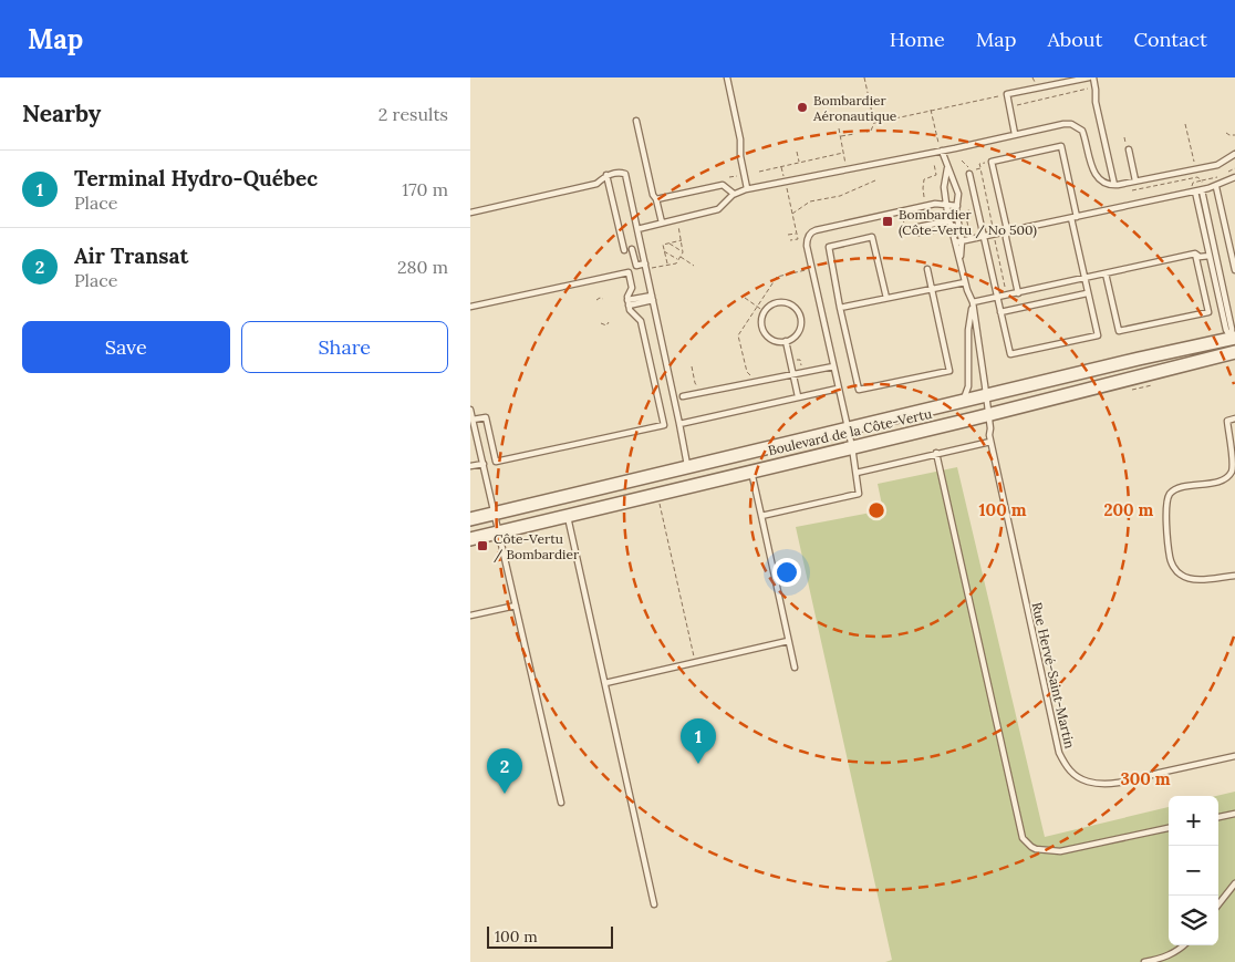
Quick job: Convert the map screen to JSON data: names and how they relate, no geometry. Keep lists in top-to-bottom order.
{
  "streets": {
    "street": ["Boulevard de la Côte-Vertu"],
    "lane": ["Rue Hervé-Saint-Martin"]
  },
  "crossings": [
    ["Boulevard de la Côte-Vertu", "Rue Hervé-Saint-Martin"]
  ],
  "places": {
    "other": ["Bombardier Aéronautique"],
    "transit": ["Bombardier (Côte-Vertu / No 500)", "Côte-Vertu / Bombardier"]
  },
  "scale_bar": "100 m",
  "page": {
    "header": "Map",
    "nav": [
      "Home",
      "Map",
      "About",
      "Contact"
    ],
    "heading": ["Nearby", "2 results"],
    "list": [
      {
        "mark": "1",
        "name": "Terminal Hydro-Québec",
        "note": "Place",
        "value": "170 m"
      },
      {
        "mark": "2",
        "name": "Air Transat",
        "note": "Place",
        "value": "280 m"
      }
    ],
    "buttons": ["Save", "Share"],
    "pins": ["1", "2"],
    "map_buttons": ["+", "−"],
    "scale": "100 m"
  },
  "rings": ["100 m", "200 m", "300 m"]
}
